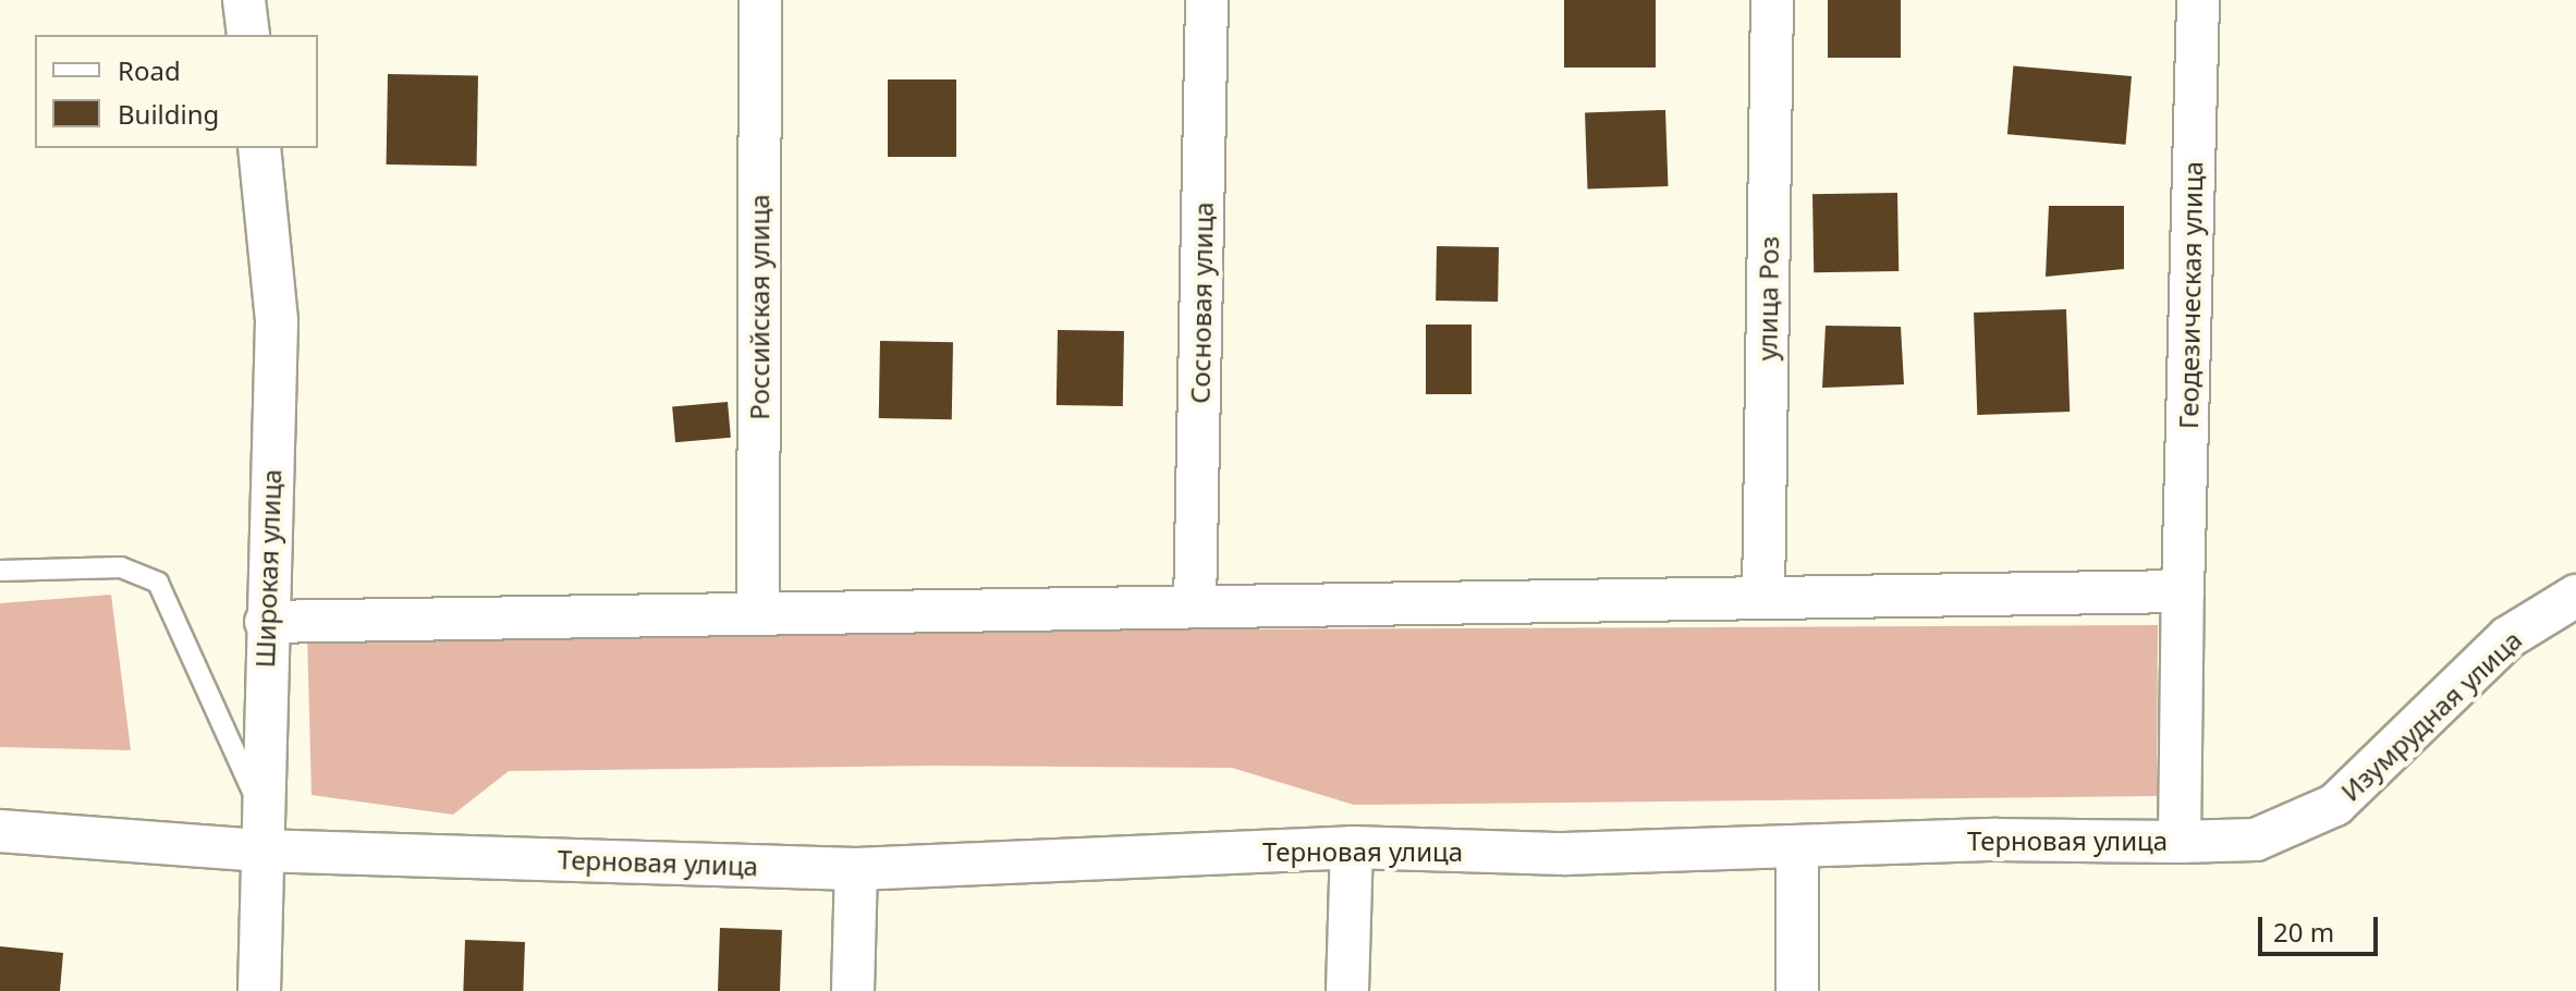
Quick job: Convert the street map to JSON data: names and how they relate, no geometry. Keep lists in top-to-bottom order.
{
  "streets": {
    "street": [
      "Геодезическая улица",
      "улица Роз",
      "Сосновая улица",
      "Российская улица",
      "Широкая улица",
      "Изумрудная улица",
      "Терновая улица"
    ]
  },
  "crossings": [
    ["Геодезическая улица", "Терновая улица"],
    ["Широкая улица", "Терновая улица"],
    ["Изумрудная улица", "Терновая улица"]
  ],
  "legend": ["Road", "Building"],
  "scale_bar": "20 m"
}
